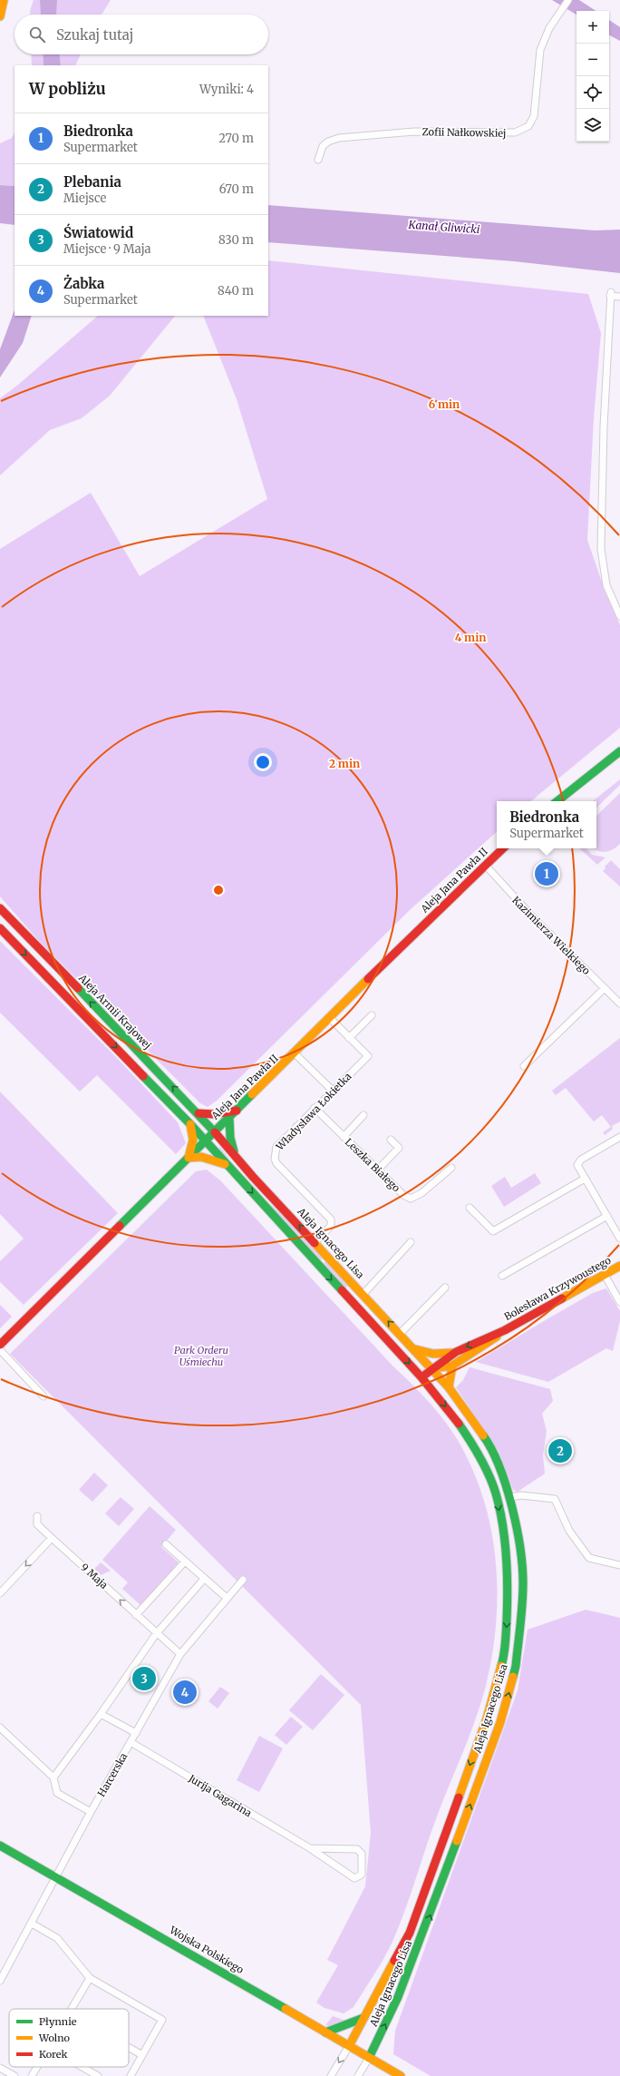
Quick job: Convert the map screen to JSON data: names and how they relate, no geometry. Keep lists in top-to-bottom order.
{
  "streets": {
    "street": [
      "Zofii Nałkowskiej",
      "Aleja Jana Pawła II",
      "Kazimierza Wielkiego",
      "Aleja Armii Krajowej",
      "Władysława Łokietka",
      "Leszka Białego",
      "Aleja Ignacego Lisa",
      "Bolesława Krzywoustego",
      "9 Maja",
      "Harcerska",
      "Jurija Gagarina",
      "Wojska Polskiego"
    ]
  },
  "crossings": [
    ["Aleja Jana Pawła II", "Kazimierza Wielkiego"],
    ["Aleja Jana Pawła II", "Aleja Armii Krajowej"],
    ["Aleja Jana Pawła II", "Władysława Łokietka"],
    ["Aleja Jana Pawła II", "Aleja Ignacego Lisa"],
    ["Aleja Armii Krajowej", "Aleja Ignacego Lisa"],
    ["Władysława Łokietka", "Leszka Białego"],
    ["Władysława Łokietka", "Aleja Ignacego Lisa"],
    ["Aleja Ignacego Lisa", "Bolesława Krzywoustego"],
    ["Aleja Ignacego Lisa", "Wojska Polskiego"],
    ["9 Maja", "Harcerska"],
    ["Harcerska", "Jurija Gagarina"],
    ["Harcerska", "Wojska Polskiego"]
  ],
  "one_way": ["9 Maja"],
  "water": ["Kanał Gliwicki"],
  "parks": ["Park Orderu Uśmiechu"],
  "legend": ["Płynnie", "Wolno", "Korek"],
  "page": {
    "map_buttons": ["+", "−"],
    "search": "Szukaj tutaj",
    "heading": ["W pobliżu", "Wyniki: 4"],
    "list": [
      {
        "mark": "1",
        "name": "Biedronka",
        "note": "Supermarket",
        "value": "270 m"
      },
      {
        "mark": "2",
        "name": "Plebania",
        "note": "Miejsce",
        "value": "670 m"
      },
      {
        "mark": "3",
        "name": "Światowid",
        "note": "Miejsce · 9 Maja",
        "value": "830 m"
      },
      {
        "mark": "4",
        "name": "Żabka",
        "note": "Supermarket",
        "value": "840 m"
      }
    ],
    "popup": ["Biedronka", "Supermarket"],
    "pins": [
      "1",
      "2",
      "3",
      "4"
    ]
  },
  "rings": ["6 min", "4 min", "2 min"]
}
